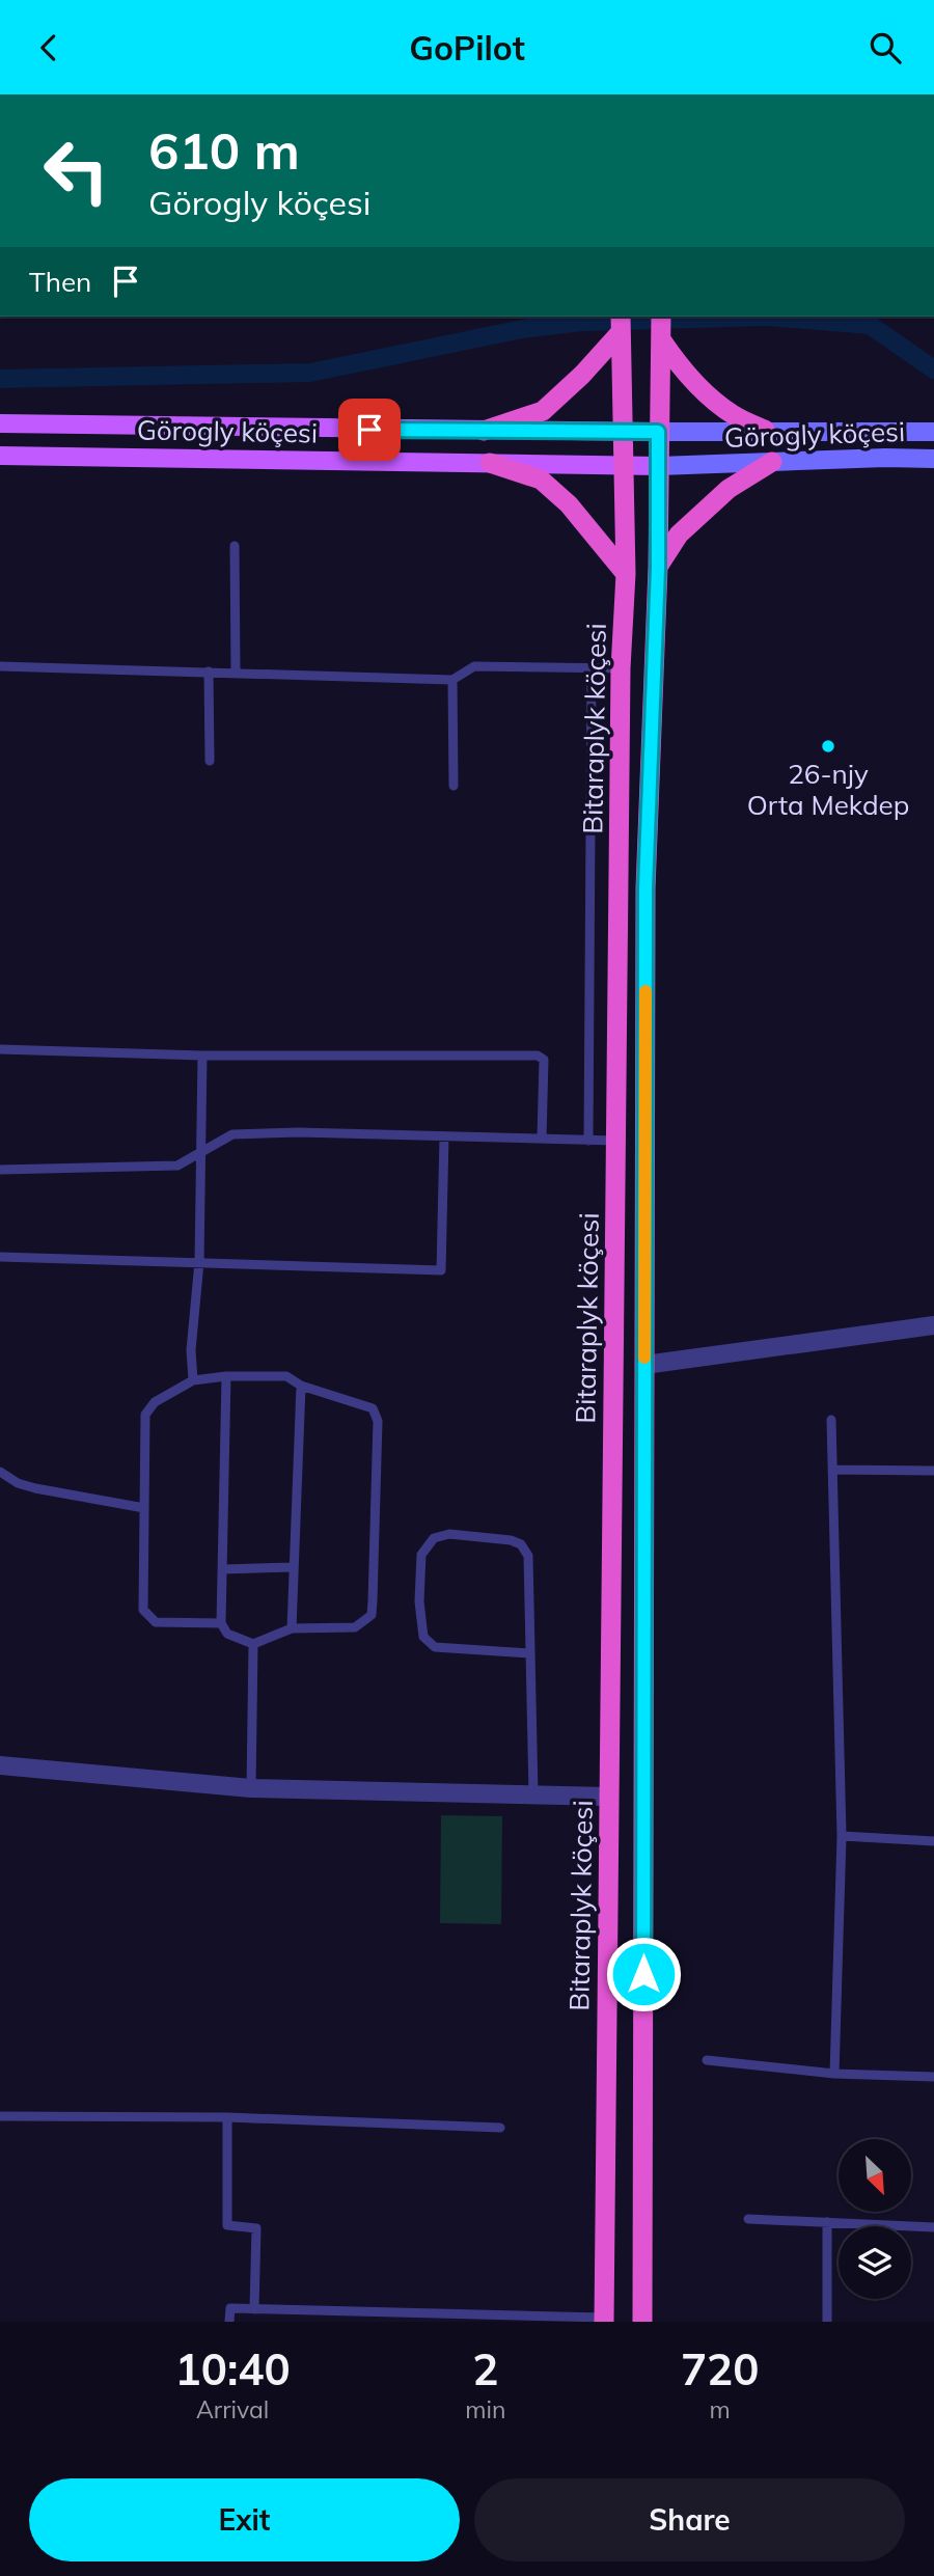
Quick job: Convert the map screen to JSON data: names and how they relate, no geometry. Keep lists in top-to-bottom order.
{
  "streets": {
    "highway": ["Bitaraplyk köçesi"],
    "main road": ["Görogly köçesi"]
  },
  "crossings": [
    ["Görogly köçesi", "Bitaraplyk köçesi"]
  ],
  "places": ["26-njy Orta Mekdep"],
  "north": "bottom right",
  "page": {
    "header": "GoPilot",
    "turn": ["610 m", "Görogly köçesi"],
    "then": "Then",
    "eta": [
      "10:40",
      "Arrival",
      "2",
      "min",
      "720",
      "m"
    ],
    "buttons": ["Exit", "Share"]
  }
}
